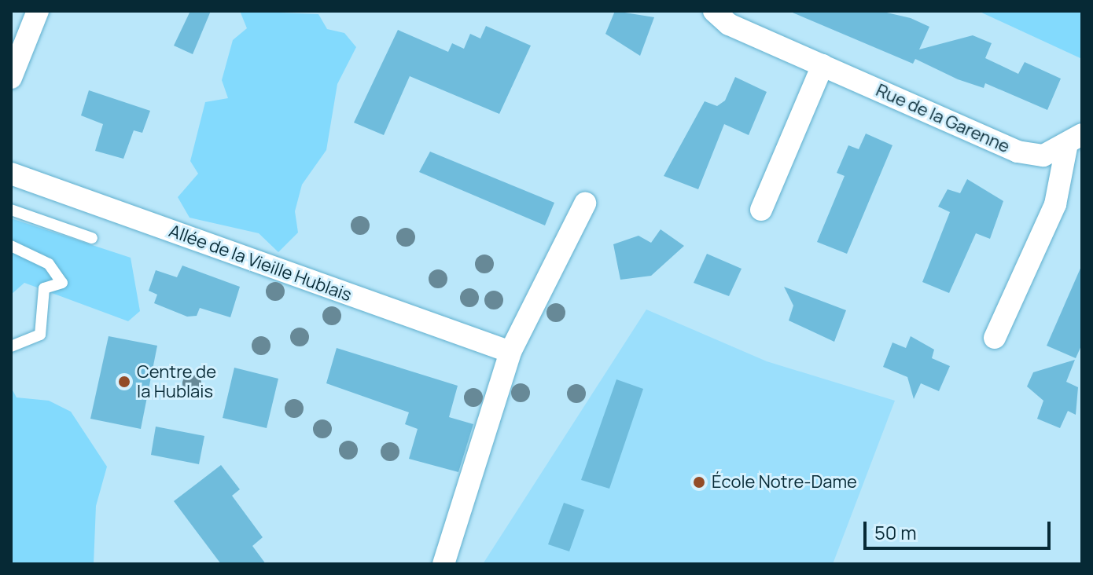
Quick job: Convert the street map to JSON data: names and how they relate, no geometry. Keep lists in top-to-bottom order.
{
  "streets": {
    "street": ["Rue de la Garenne", "Allée de la Vieille Hublais"]
  },
  "places": ["Centre de la Hublais", "École Notre-Dame"],
  "scale_bar": "50 m"
}
